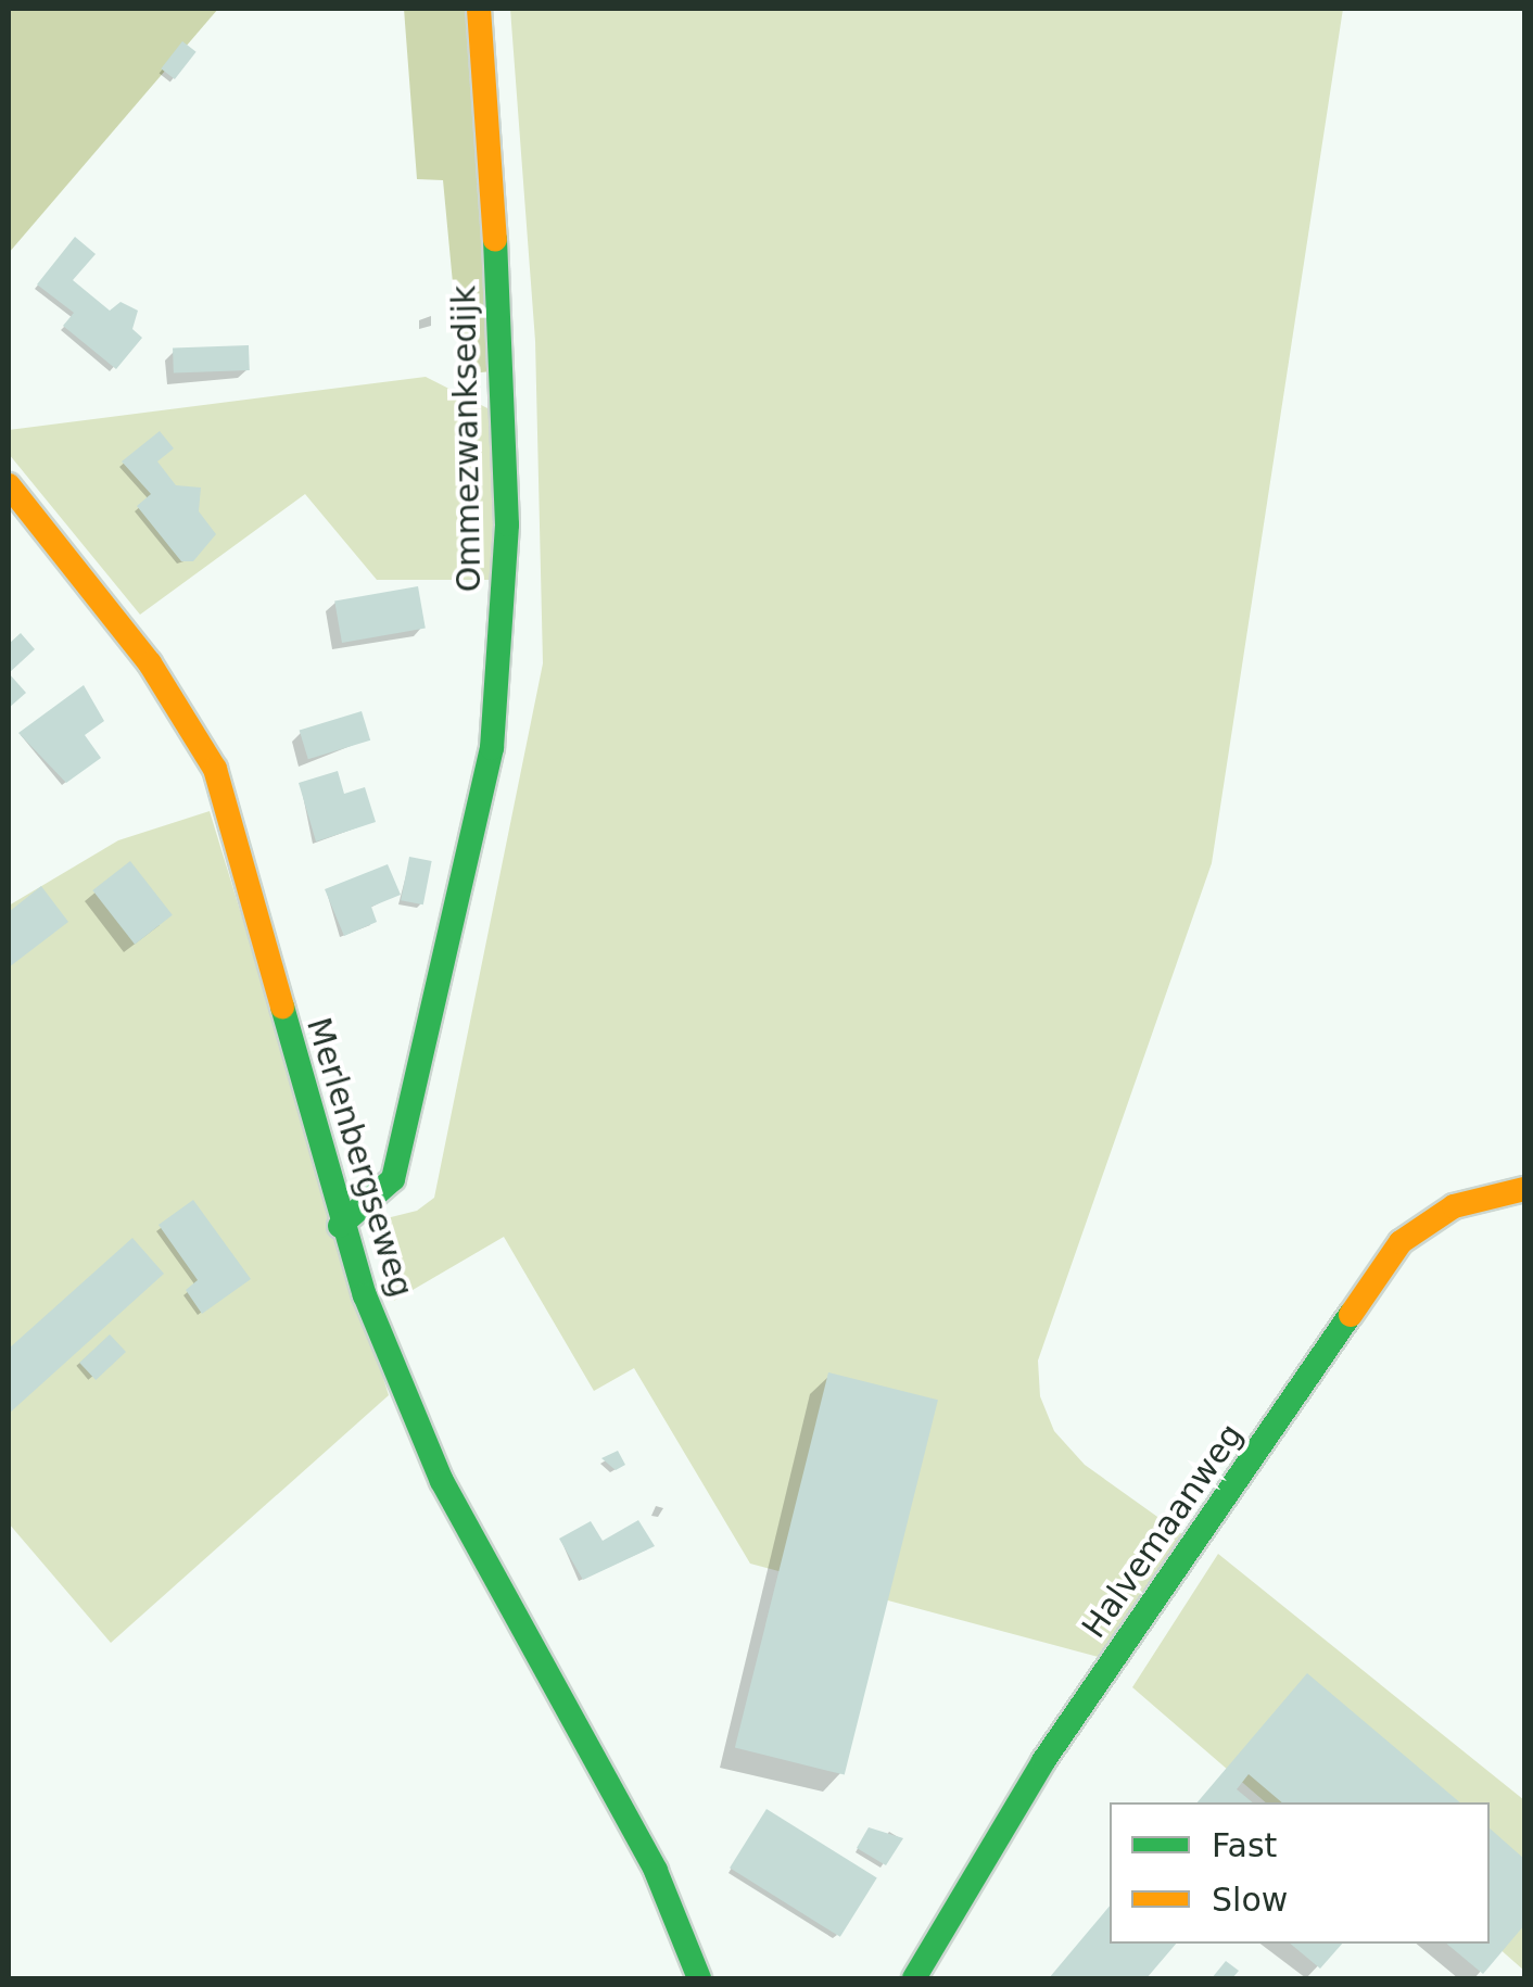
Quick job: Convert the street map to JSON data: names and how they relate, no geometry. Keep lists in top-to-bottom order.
{
  "streets": {
    "street": ["Ommezwanksedijk", "Merlenbergseweg", "Halvemaanweg"]
  },
  "crossings": [
    ["Ommezwanksedijk", "Merlenbergseweg"]
  ],
  "legend": ["Fast", "Slow"]
}
